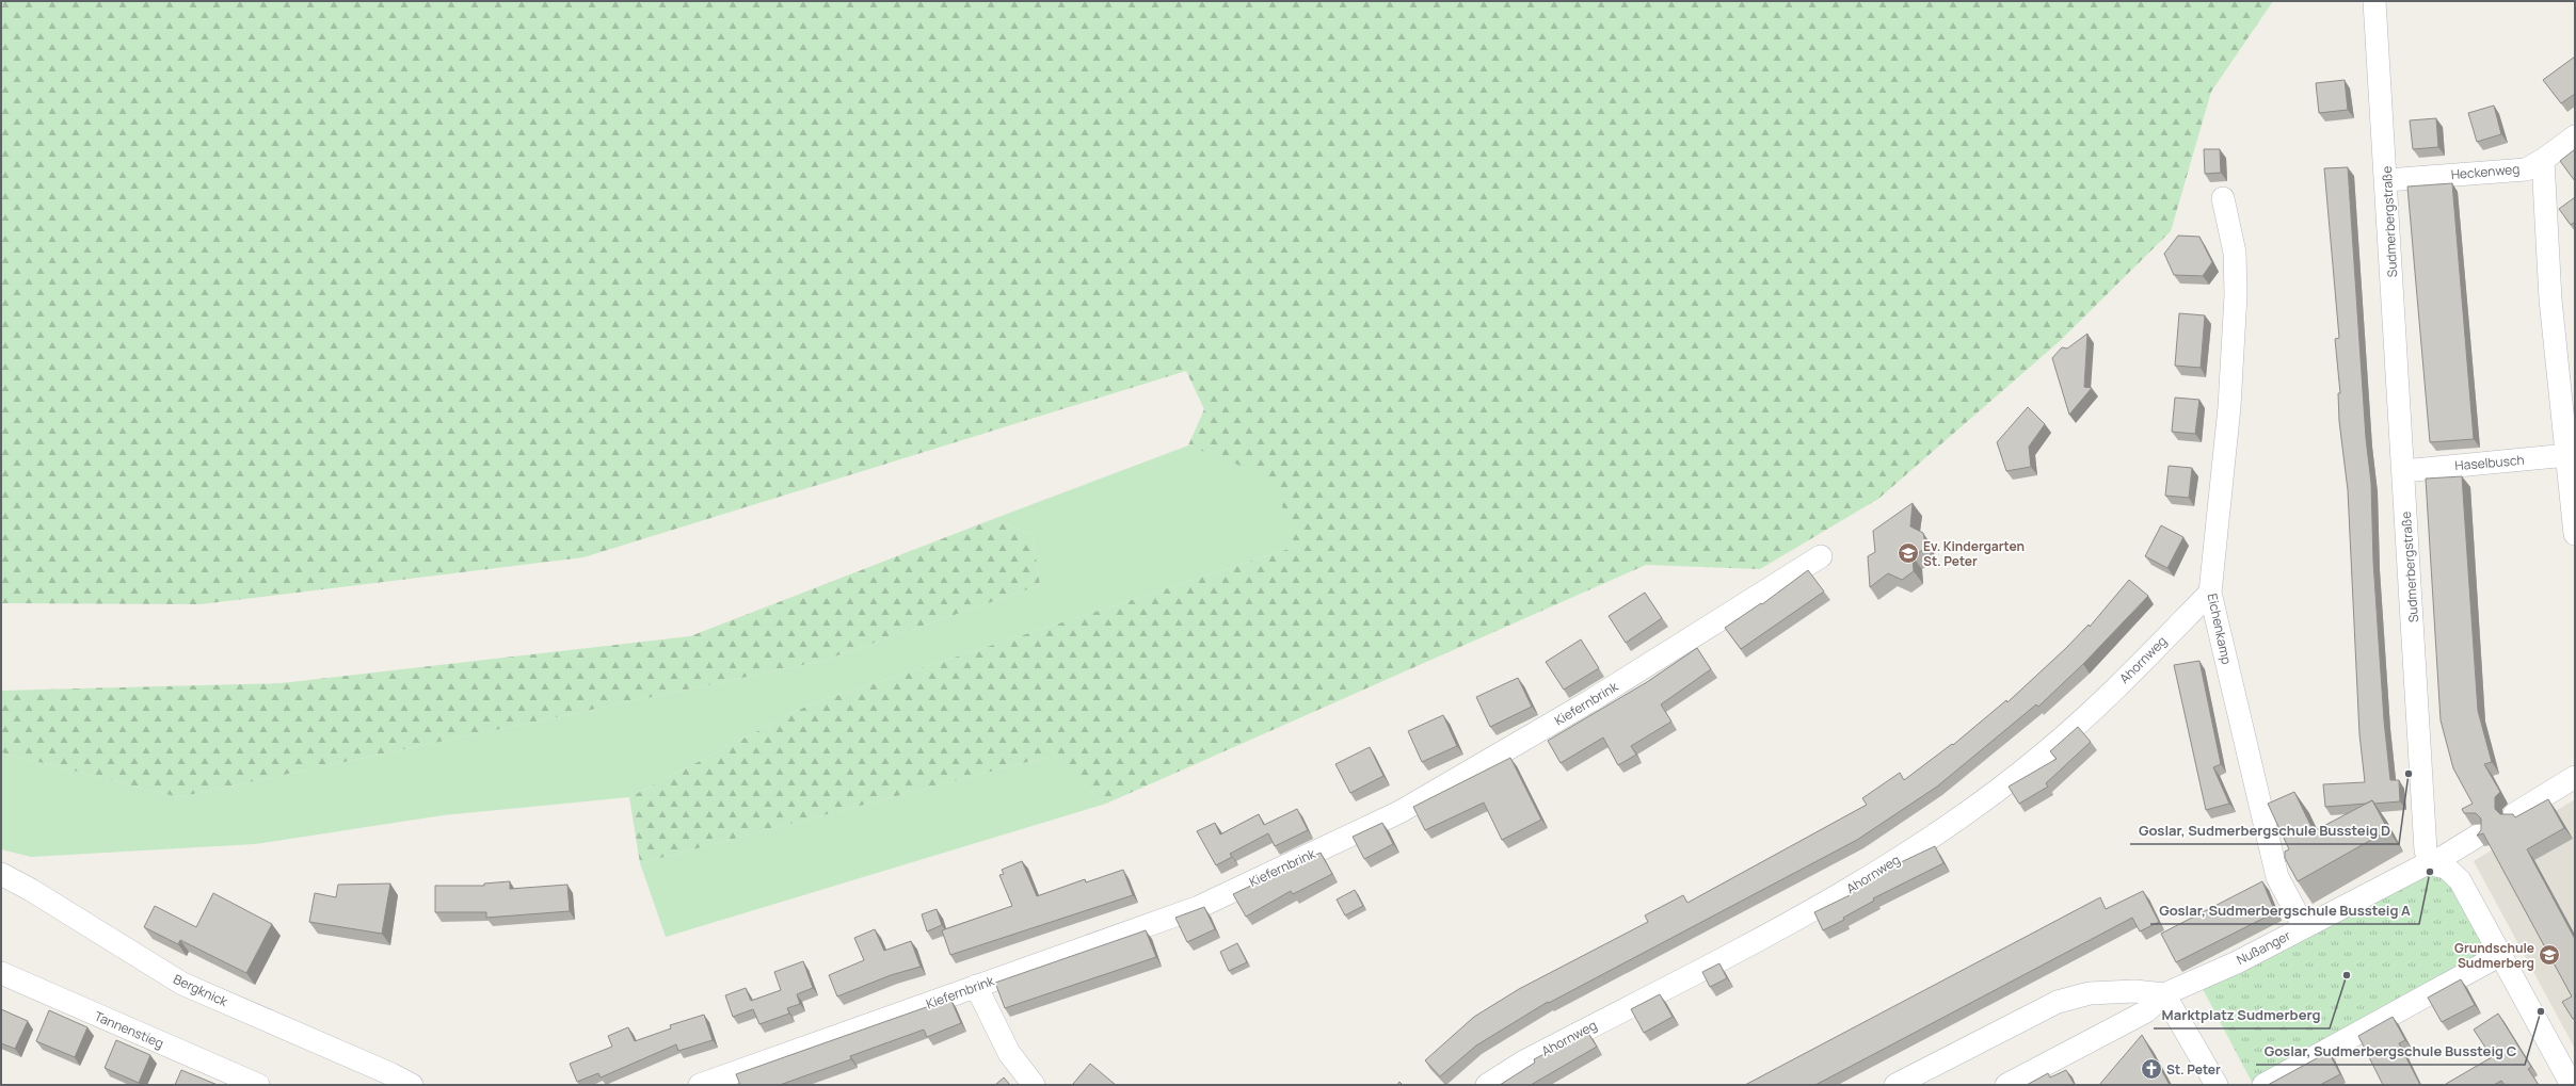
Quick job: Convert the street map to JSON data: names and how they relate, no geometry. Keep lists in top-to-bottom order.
{
  "streets": {
    "street": [
      "Heckenweg",
      "Sudmerbergstraße",
      "Haselbusch",
      "Eichenkamp",
      "Ahornweg",
      "Kiefernbrink",
      "Nußanger",
      "Bergknick",
      "Tannenstieg"
    ]
  },
  "crossings": [
    ["Heckenweg", "Sudmerbergstraße"],
    ["Sudmerbergstraße", "Haselbusch"],
    ["Sudmerbergstraße", "Nußanger"],
    ["Eichenkamp", "Ahornweg"],
    ["Eichenkamp", "Nußanger"]
  ],
  "places": {
    "school or university": ["Ev. Kindergarten St. Peter", "Grundschule Sudmerberg"],
    "other": [
      "Goslar, Sudmerbergschule Bussteig D",
      "Goslar, Sudmerbergschule Bussteig A",
      "Marktplatz Sudmerberg",
      "Goslar, Sudmerbergschule Bussteig C"
    ],
    "church": ["St. Peter"]
  }
}
